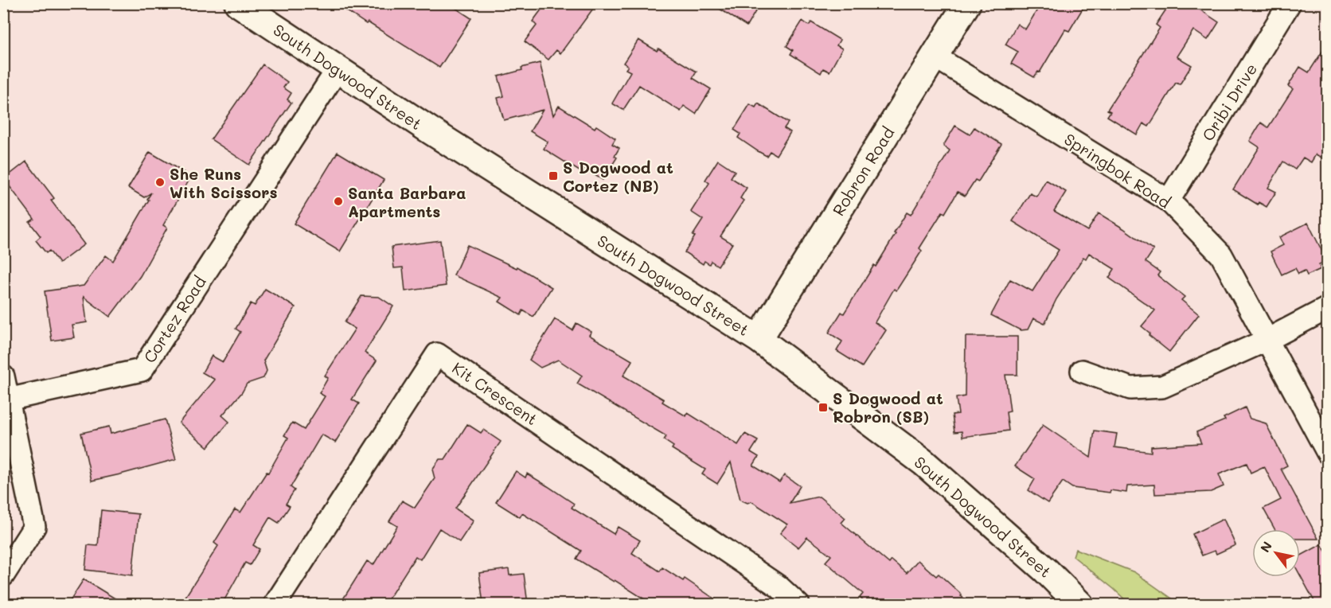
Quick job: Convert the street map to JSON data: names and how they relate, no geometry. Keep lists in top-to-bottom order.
{
  "streets": {
    "main road": ["South Dogwood Street", "Robron Road"],
    "street": [
      "Oribi Drive",
      "Springbok Road",
      "Cortez Road",
      "Kit Crescent"
    ]
  },
  "crossings": [
    ["South Dogwood Street", "Robron Road"],
    ["South Dogwood Street", "Cortez Road"],
    ["Oribi Drive", "Springbok Road"],
    ["Springbok Road", "Robron Road"]
  ],
  "places": {
    "transit": ["S Dogwood at Cortez (NB)", "S Dogwood at Robron (SB)"],
    "other": ["She Runs With Scissors", "Santa Barbara Apartments"]
  },
  "north": "top left"
}
